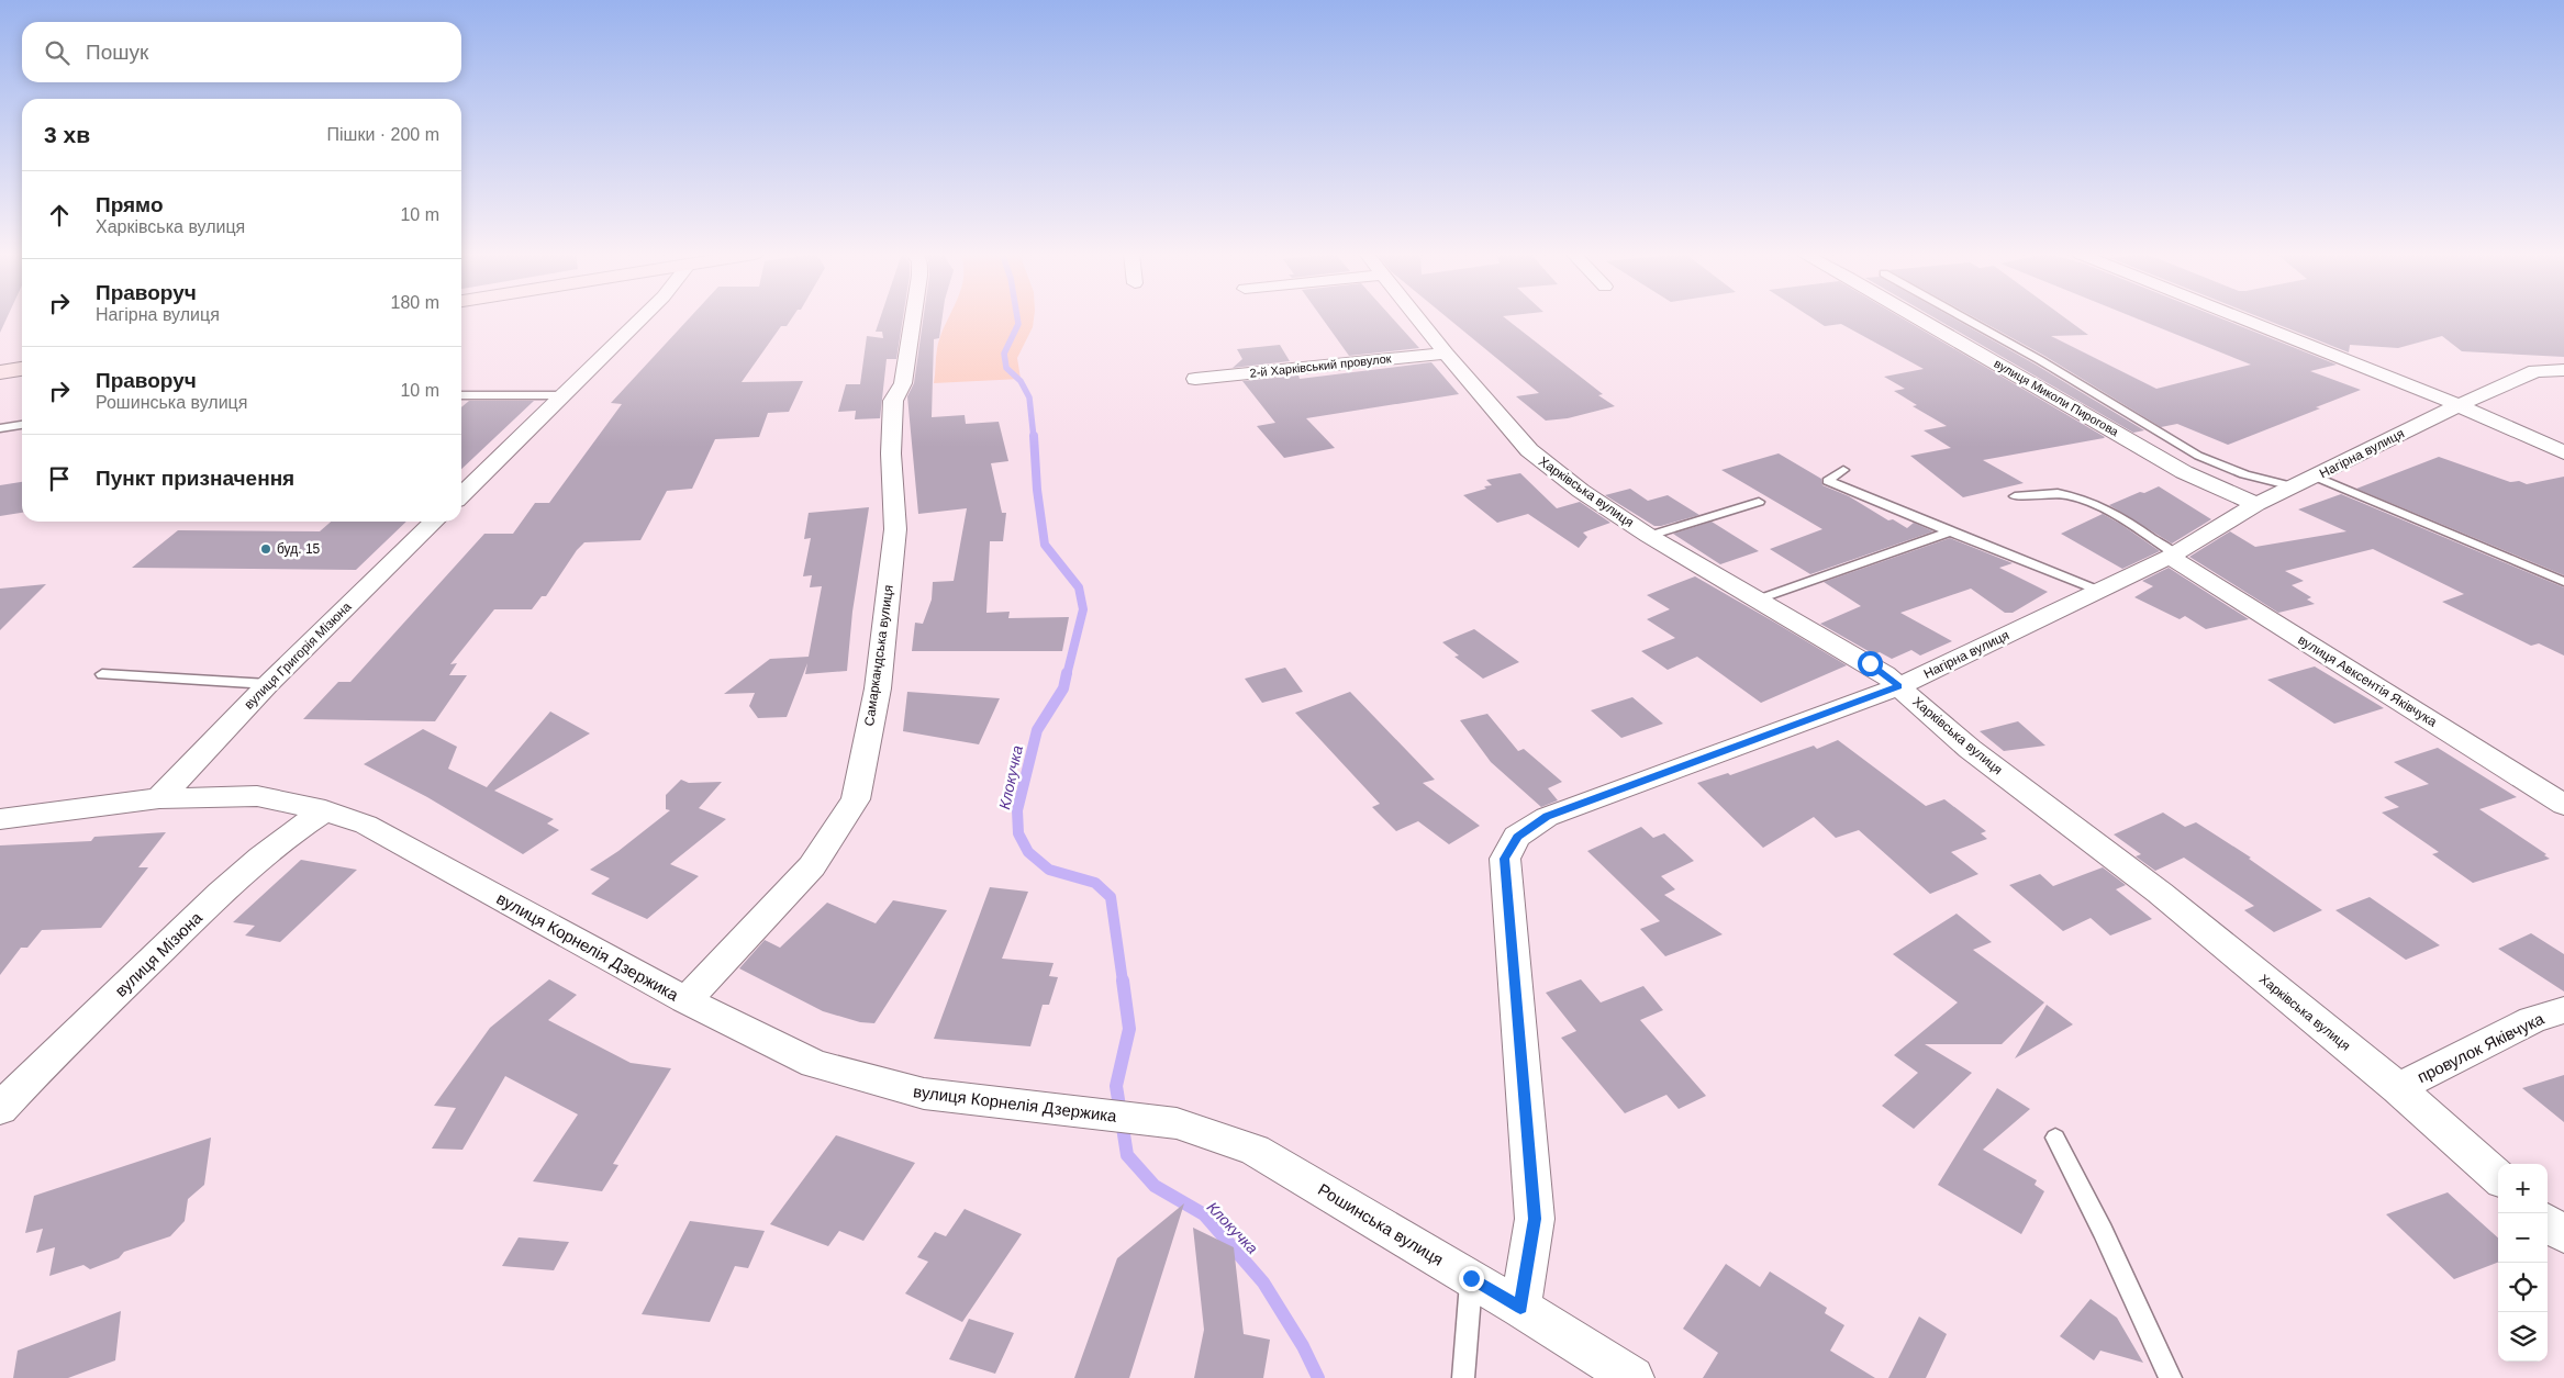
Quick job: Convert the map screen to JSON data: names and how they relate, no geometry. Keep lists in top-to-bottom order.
{
  "streets": {
    "street": [
      "2-й Харківський провулок",
      "вулиця Миколи Пирогова",
      "Нагірна вулиця",
      "Харківська вулиця",
      "вулиця Григорія Мізюна",
      "Самаркандська вулиця",
      "вулиця Авксентія Яківчука",
      "вулиця Корнелія Дзержика",
      "вулиця Мізюна",
      "провулок Яківчука",
      "Рошинська вулиця"
    ]
  },
  "crossings": [
    ["2-й Харківський провулок", "Харківська вулиця"],
    ["вулиця Миколи Пирогова", "Нагірна вулиця"],
    ["Нагірна вулиця", "Харківська вулиця"],
    ["Нагірна вулиця", "вулиця Авксентія Яківчука"],
    ["Нагірна вулиця", "Рошинська вулиця"],
    ["Харківська вулиця", "провулок Яківчука"],
    ["вулиця Григорія Мізюна", "вулиця Корнелія Дзержика"],
    ["Самаркандська вулиця", "вулиця Корнелія Дзержика"],
    ["вулиця Корнелія Дзержика", "вулиця Мізюна"],
    ["вулиця Корнелія Дзержика", "Рошинська вулиця"]
  ],
  "water": ["Клокучка"],
  "places": ["буд. 15"],
  "page": {
    "search": "Пошук",
    "heading": ["3 хв", "Пішки · 200 m"],
    "list": [
      ["Прямо", "Харківська вулиця", "10 m"],
      ["Праворуч", "Нагірна вулиця", "180 m"],
      ["Праворуч", "Рошинська вулиця", "10 m"],
      "Пункт призначення"
    ],
    "map_buttons": ["+", "−"]
  }
}
